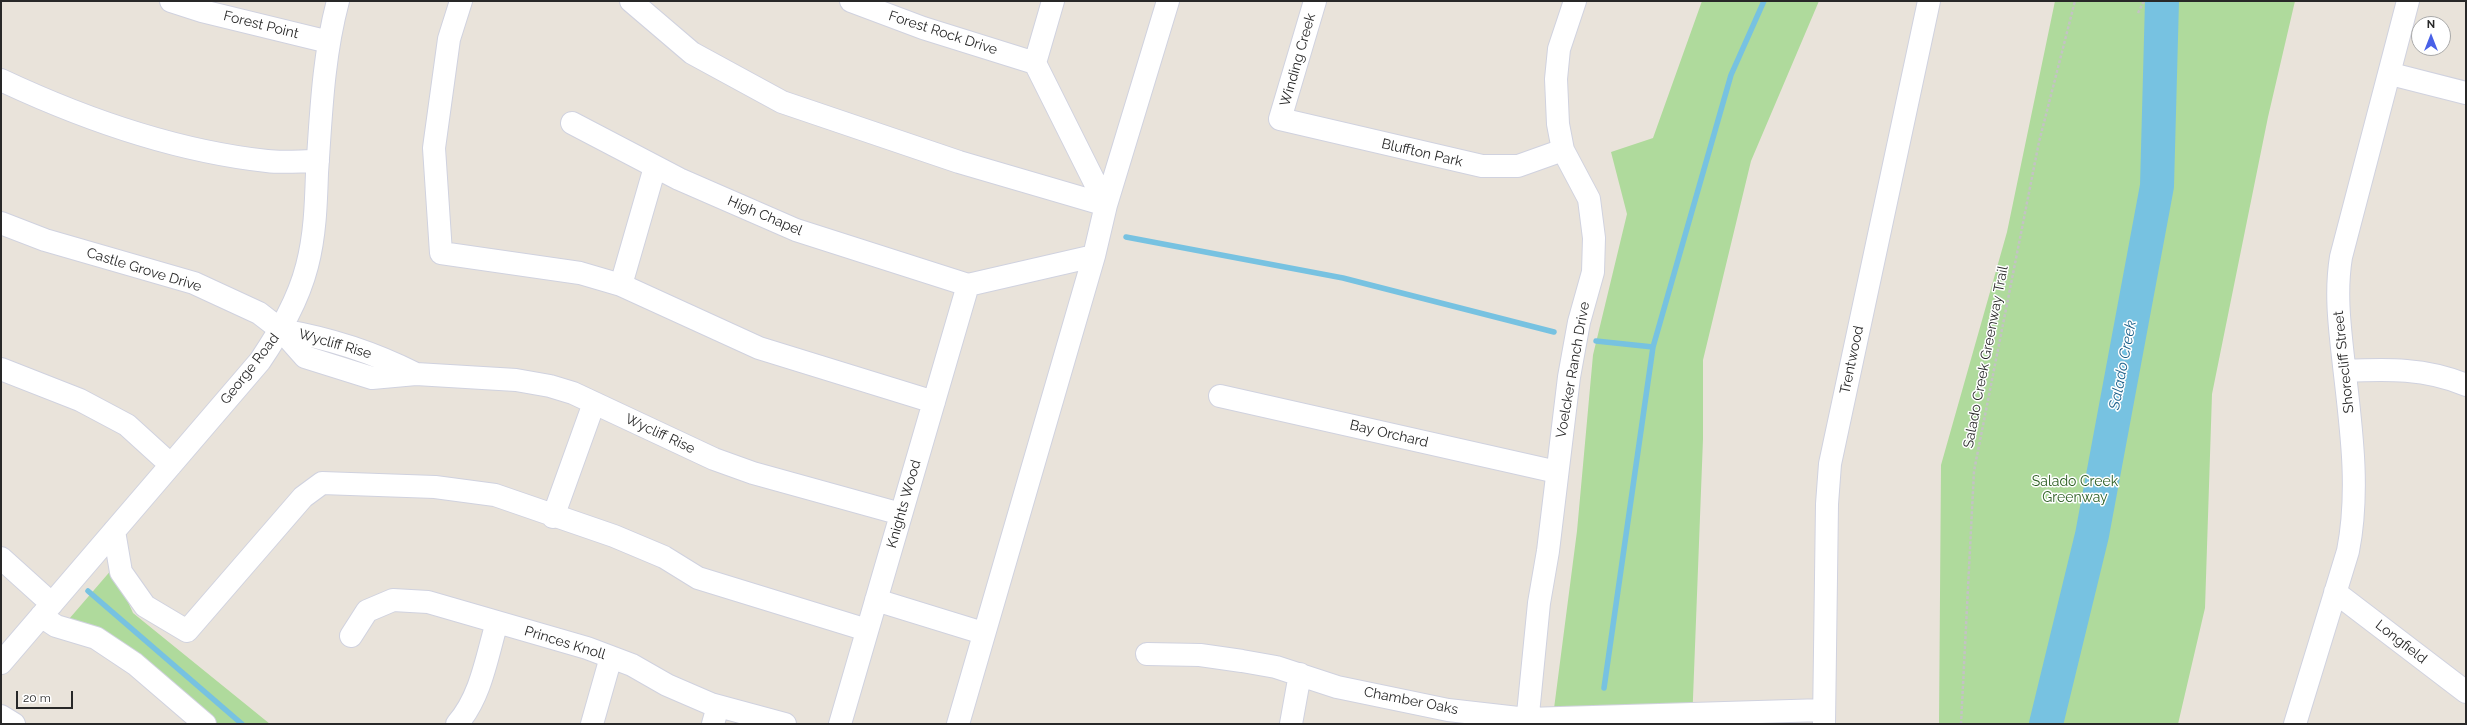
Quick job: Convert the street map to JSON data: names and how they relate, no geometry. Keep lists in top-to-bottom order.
{
  "streets": {
    "street": [
      "Forest Point",
      "Forest Rock Drive",
      "Winding Creek",
      "Bluffton Park",
      "High Chapel",
      "Castle Grove Drive",
      "Wycliff Rise",
      "Trentwood",
      "Shorecliff Street",
      "George Road",
      "Voelcker Ranch Drive",
      "Bay Orchard",
      "Knights Wood",
      "Longfield",
      "Princes Knoll",
      "Chamber Oaks"
    ],
    "path": ["Salado Creek Greenway Trail"]
  },
  "crossings": [
    ["Forest Point", "George Road"],
    ["Winding Creek", "Bluffton Park"],
    ["Bluffton Park", "Voelcker Ranch Drive"],
    ["High Chapel", "Knights Wood"],
    ["Castle Grove Drive", "Wycliff Rise"],
    ["Castle Grove Drive", "George Road"],
    ["Wycliff Rise", "George Road"],
    ["Wycliff Rise", "Knights Wood"],
    ["Trentwood", "Chamber Oaks"],
    ["Shorecliff Street", "Longfield"],
    ["Voelcker Ranch Drive", "Bay Orchard"],
    ["Voelcker Ranch Drive", "Chamber Oaks"]
  ],
  "water": ["Salado Creek"],
  "parks": ["Salado Creek Greenway"],
  "scale_bar": "20 m",
  "north": "top"
}
